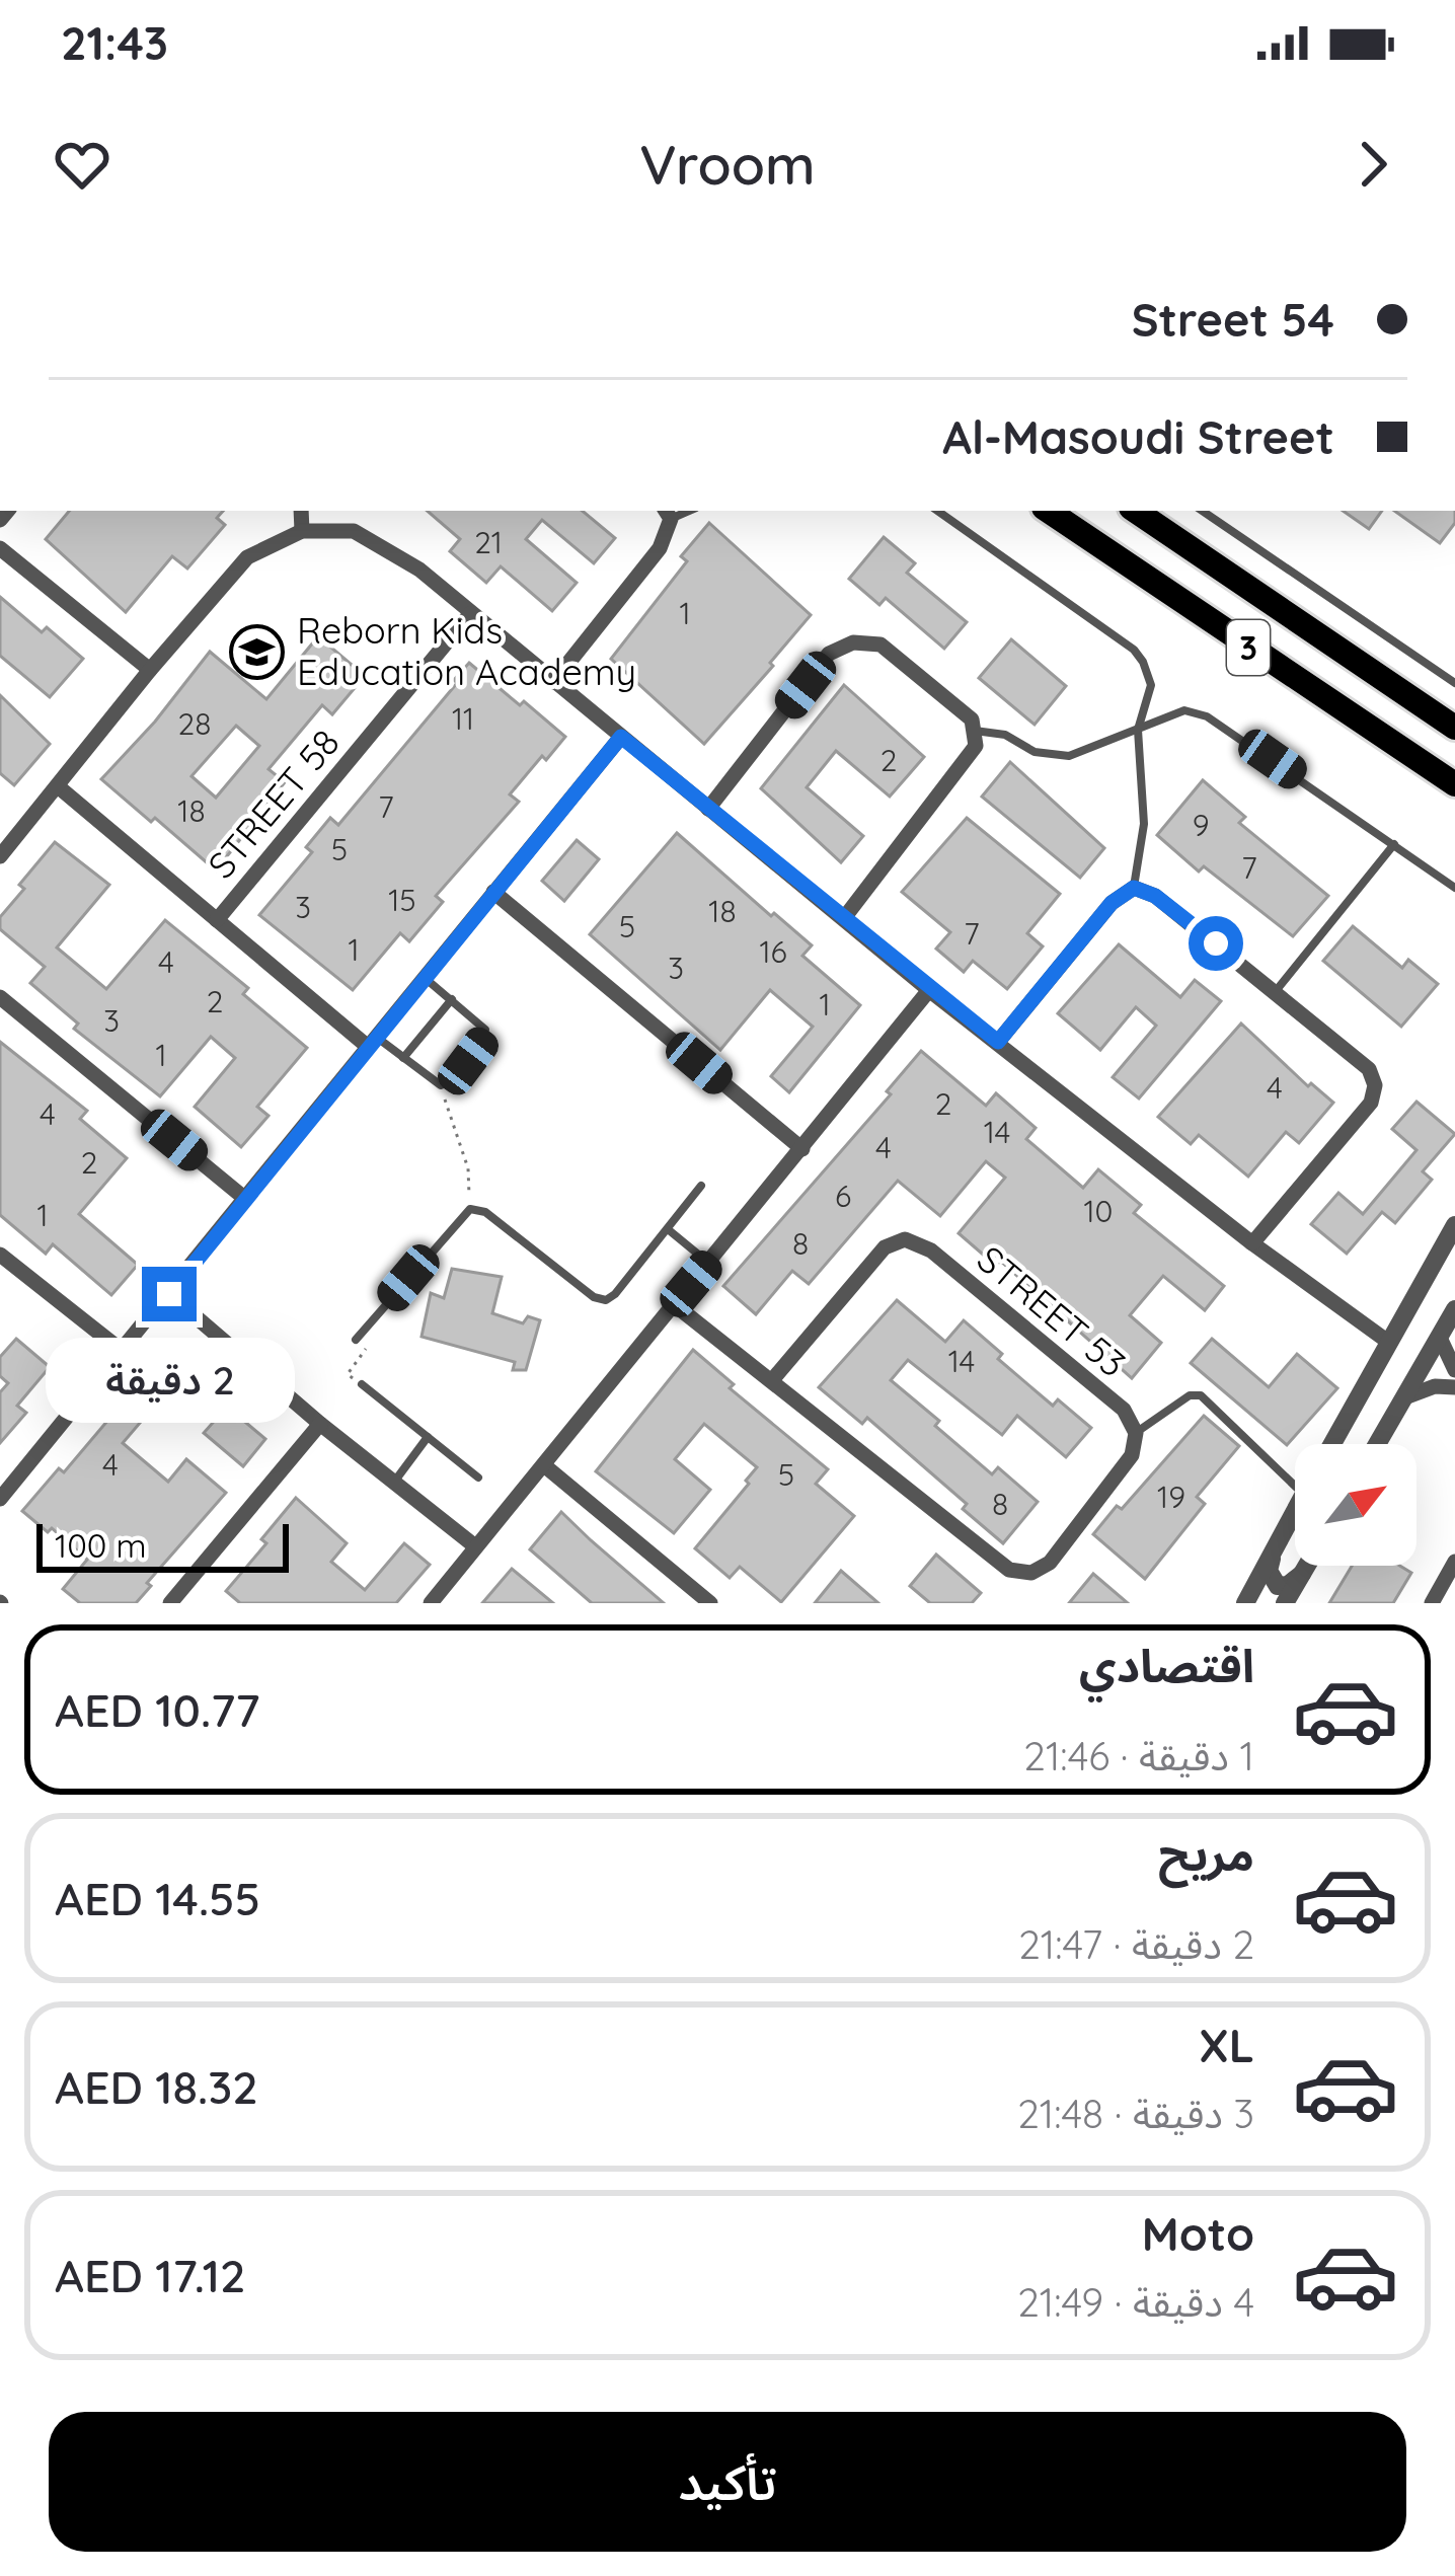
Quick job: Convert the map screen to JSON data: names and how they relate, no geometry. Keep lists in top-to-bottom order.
{
  "streets": {
    "main road": ["3"],
    "street": ["STREET 58", "STREET 53"]
  },
  "places": {
    "school or university": ["Reborn Kids Education Academy"]
  },
  "house_numbers": [
    "21",
    "1",
    "11",
    "28",
    "2",
    "7",
    "18",
    "9",
    "5",
    "7",
    "15",
    "3",
    "18",
    "5",
    "7",
    "1",
    "16",
    "4",
    "3",
    "2",
    "1",
    "3",
    "1",
    "4",
    "2",
    "4",
    "14",
    "4",
    "2",
    "6",
    "10",
    "1",
    "8",
    "14",
    "4",
    "5",
    "19",
    "8"
  ],
  "scale_bar": "100 m",
  "north": "top right",
  "page": {
    "status": "21:43",
    "header": "Vroom",
    "banner": ["Street 54", "Al-Masoudi Street"],
    "bubble": "2 دقيقة",
    "scale": "100 m",
    "list": [
      {
        "name": "اقتصادي",
        "note": "1 دقيقة · 21:46",
        "value": "AED 10.77"
      },
      {
        "name": "مريح",
        "note": "2 دقيقة · 21:47",
        "value": "AED 14.55"
      },
      {
        "name": "XL",
        "note": "3 دقيقة · 21:48",
        "value": "AED 18.32"
      },
      {
        "name": "Moto",
        "note": "4 دقيقة · 21:49",
        "value": "AED 17.12"
      }
    ],
    "buttons": "تأكيد"
  }
}
